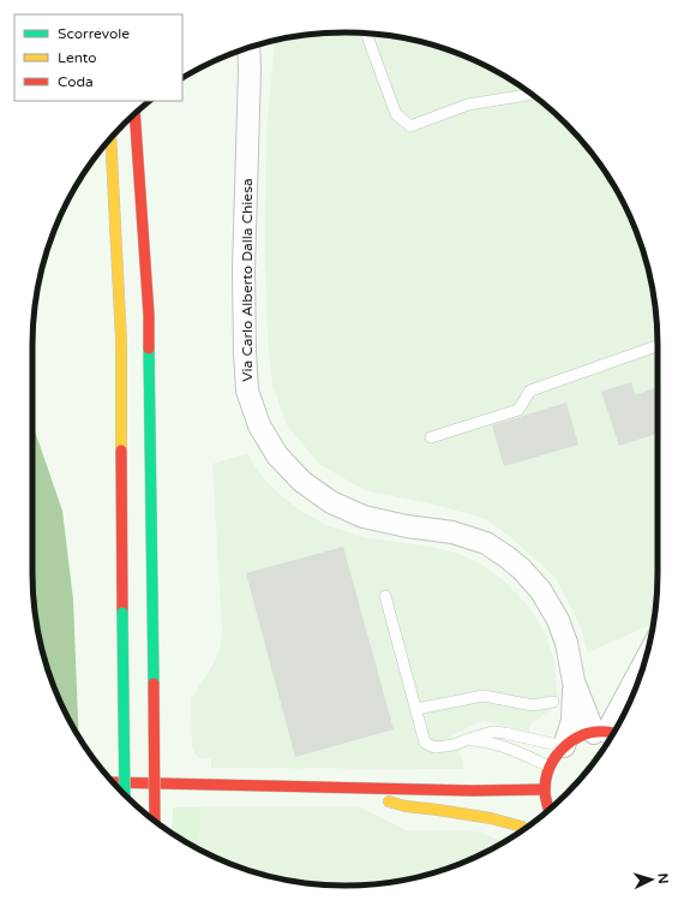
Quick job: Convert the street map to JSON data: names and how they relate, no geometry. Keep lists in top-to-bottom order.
{
  "streets": {
    "street": ["Via Carlo Alberto Dalla Chiesa"]
  },
  "legend": ["Scorrevole", "Lento", "Coda"],
  "north": "right"
}
